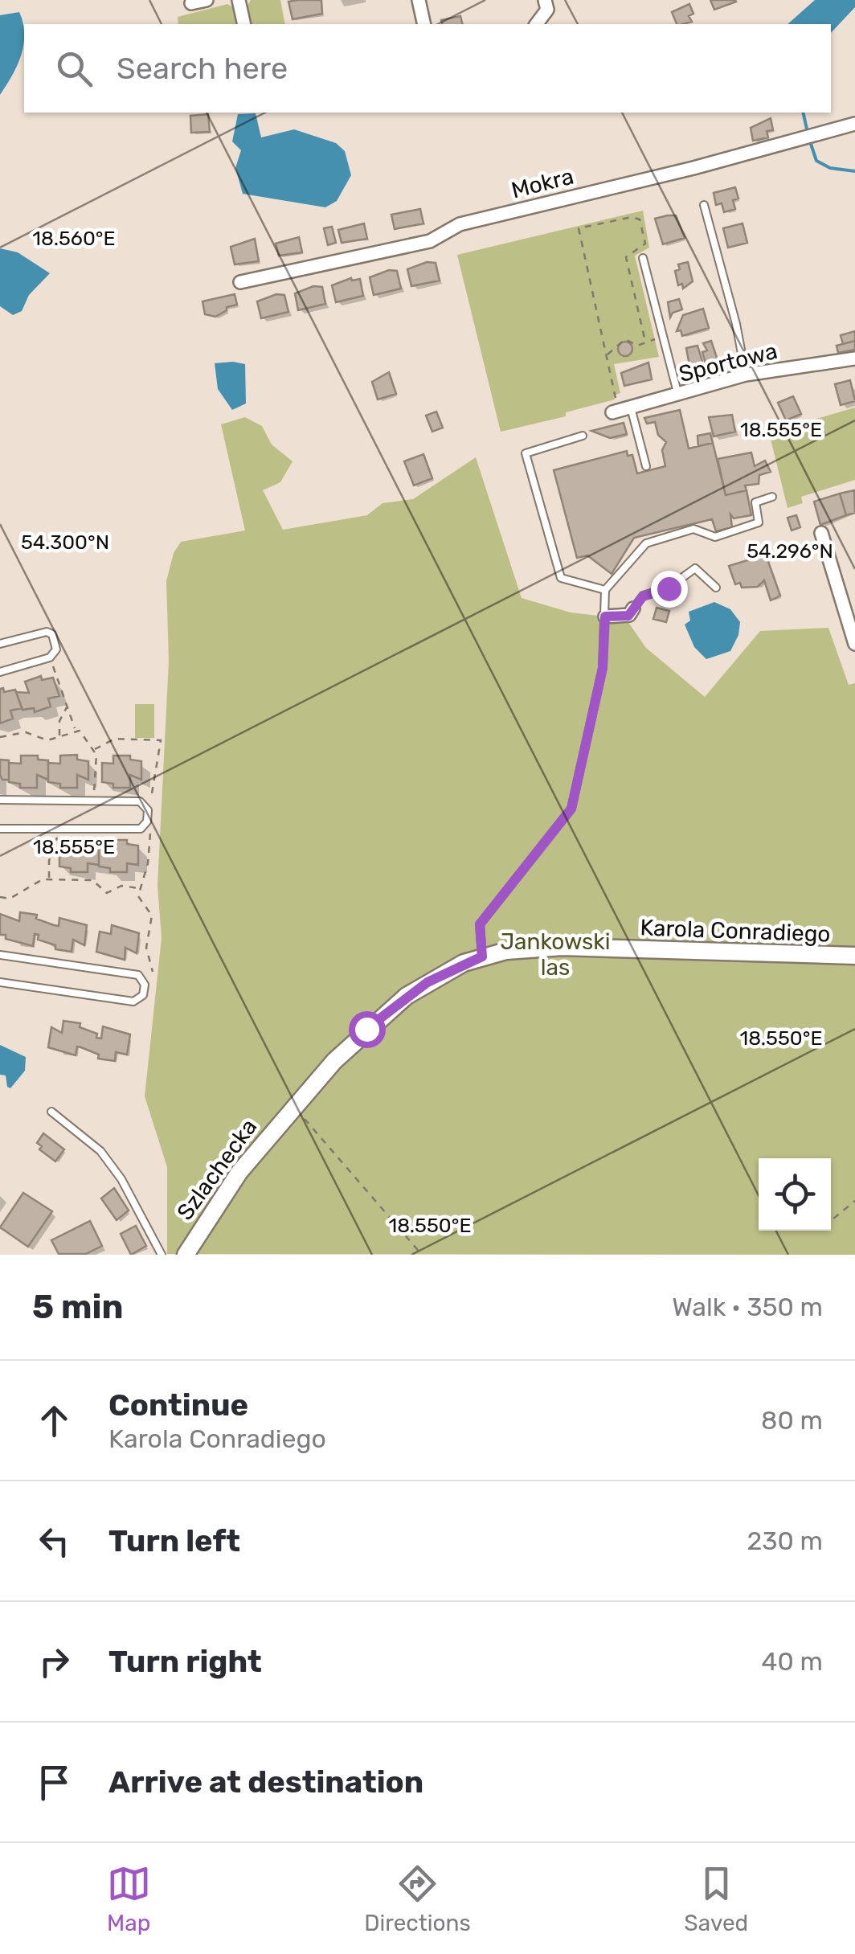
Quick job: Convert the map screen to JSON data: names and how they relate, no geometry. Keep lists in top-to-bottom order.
{
  "streets": {
    "street": [
      "Mokra",
      "Sportowa",
      "Karola Conradiego",
      "Szlachecka"
    ]
  },
  "crossings": [
    ["Karola Conradiego", "Szlachecka"]
  ],
  "parks": ["Jankowski las"],
  "page": {
    "search": "Search here",
    "heading": ["5 min", "Walk · 350 m"],
    "list": [
      ["Continue", "Karola Conradiego", "80 m"],
      ["Turn left", "230 m"],
      ["Turn right", "40 m"],
      "Arrive at destination"
    ],
    "nav": ["Map", "Directions", "Saved"]
  },
  "coordinates": [
    "18.560°E",
    "18.555°E",
    "54.300°N",
    "54.296°N",
    "18.550°E"
  ]
}
